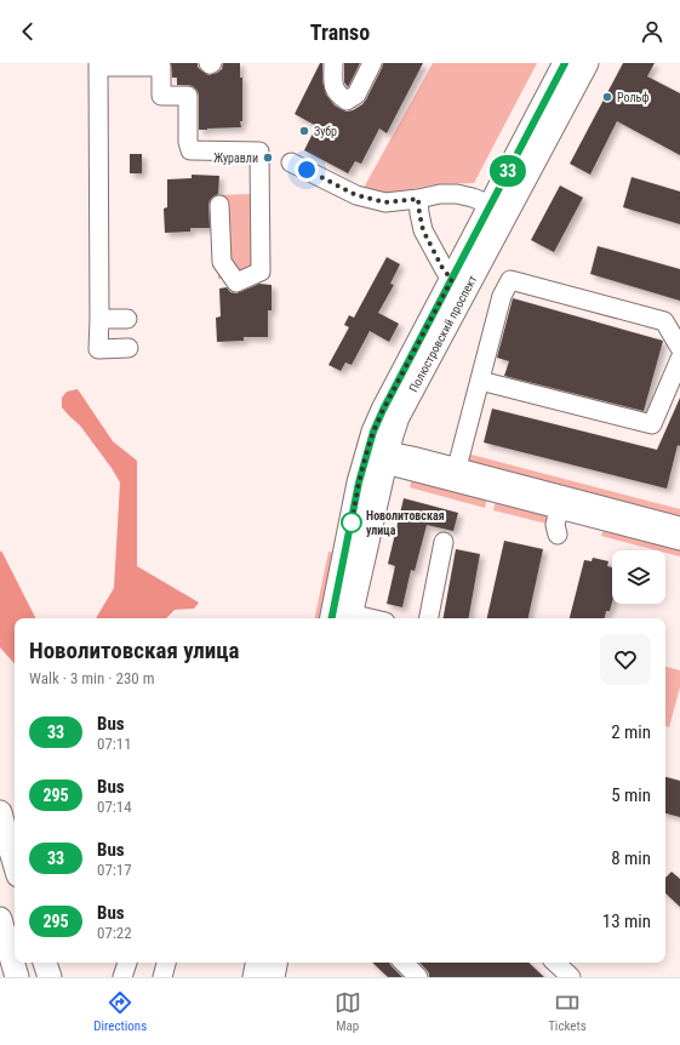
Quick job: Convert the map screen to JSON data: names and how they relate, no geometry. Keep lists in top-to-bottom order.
{
  "streets": {
    "main road": ["Полюстровский проспект"]
  },
  "places": [
    "Рольф",
    "Зубр",
    "Журавли",
    "Новолитовская улица"
  ],
  "lines": ["bus line 33"],
  "page": {
    "header": "Transo",
    "on_map": "33",
    "heading": ["Новолитовская улица", "Walk · 3 min · 230 m"],
    "list": [
      {
        "mark": "33",
        "name": "Bus",
        "note": "07:11",
        "value": "2 min"
      },
      {
        "mark": "295",
        "name": "Bus",
        "note": "07:14",
        "value": "5 min"
      },
      {
        "mark": "33",
        "name": "Bus",
        "note": "07:17",
        "value": "8 min"
      },
      {
        "mark": "295",
        "name": "Bus",
        "note": "07:22",
        "value": "13 min"
      }
    ],
    "tabs": ["Directions", "Map", "Tickets"]
  }
}
